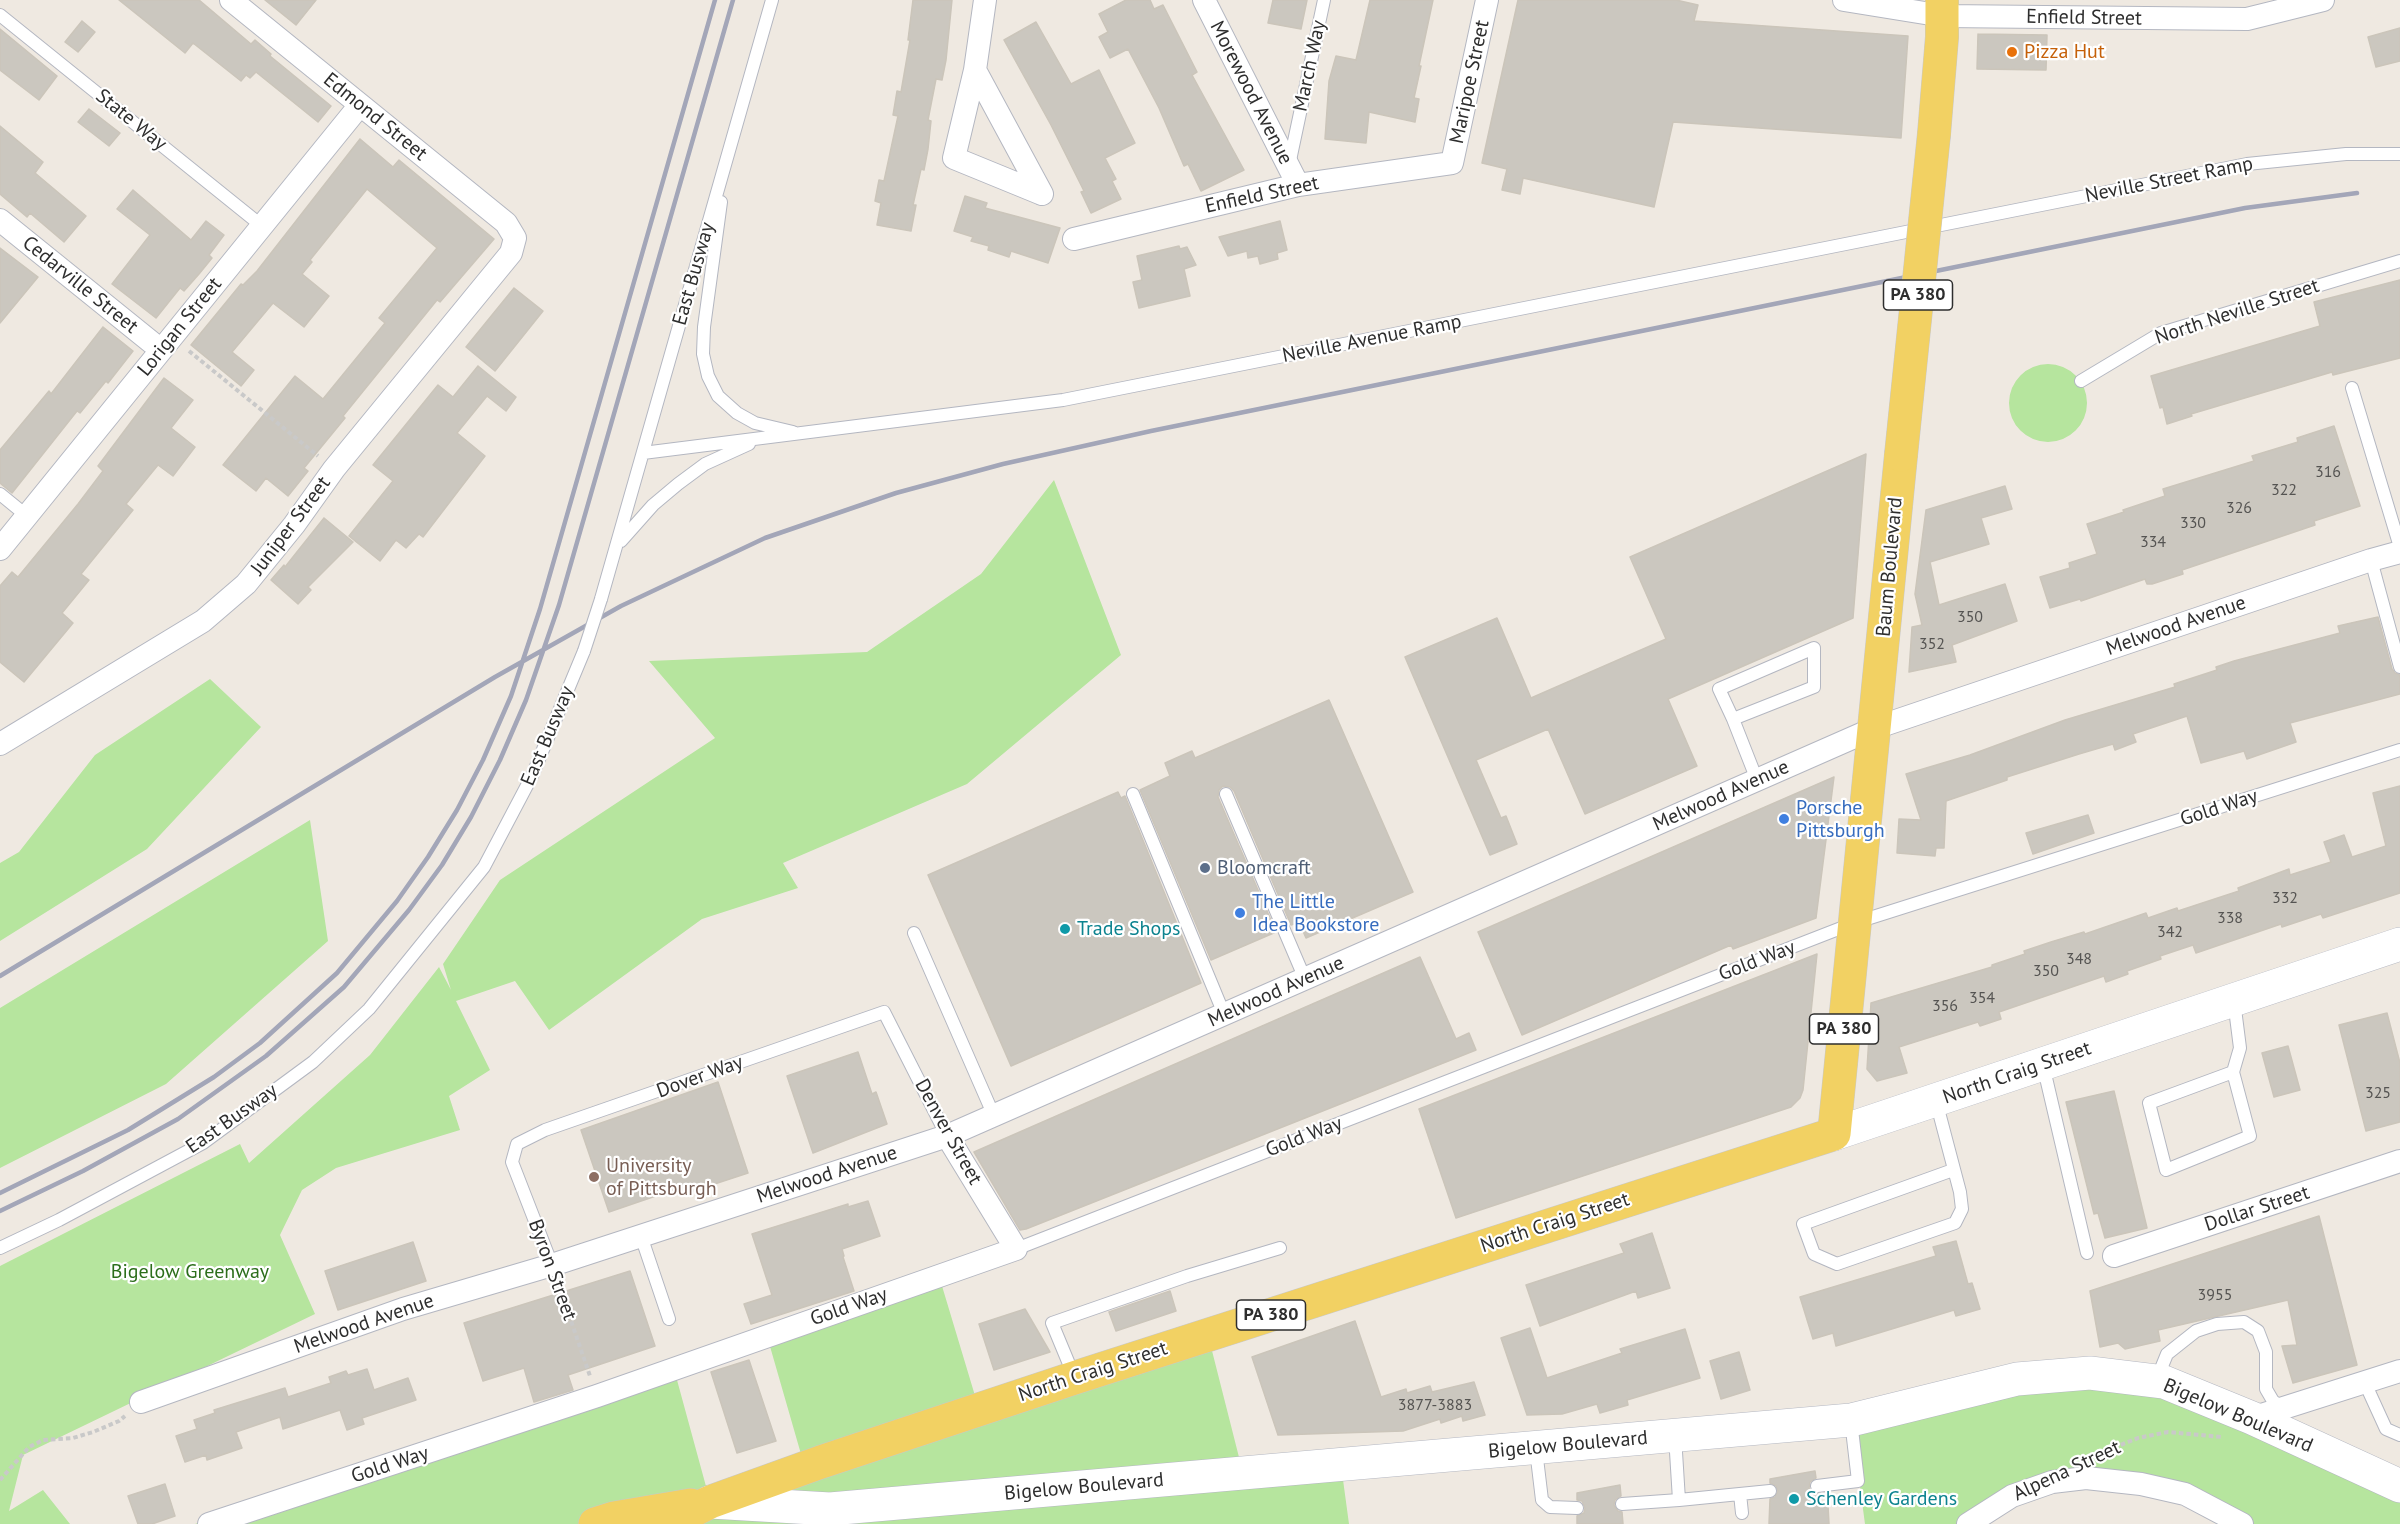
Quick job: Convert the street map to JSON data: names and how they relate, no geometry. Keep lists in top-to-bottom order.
{
  "streets": {
    "main road": [
      "PA 380",
      "Baum Boulevard",
      "North Craig Street",
      "Bigelow Boulevard"
    ],
    "street": [
      "Enfield Street",
      "Maripoe Street",
      "Morewood Avenue",
      "Edmond Street",
      "Cedarville Street",
      "Lorigan Street",
      "Juniper Street",
      "Melwood Avenue",
      "Gold Way",
      "Denver Street",
      "Dollar Street",
      "Alpena Street"
    ],
    "lane": [
      "March Way",
      "State Way",
      "Neville Street Ramp",
      "East Busway",
      "North Neville Street",
      "Neville Avenue Ramp",
      "Dover Way",
      "Byron Street"
    ]
  },
  "crossings": [
    ["Enfield Street", "March Way"],
    ["Enfield Street", "Maripoe Street"],
    ["Enfield Street", "Morewood Avenue"],
    ["Enfield Street", "Baum Boulevard"],
    ["March Way", "Morewood Avenue"],
    ["Edmond Street", "Lorigan Street"],
    ["Edmond Street", "Juniper Street"],
    ["State Way", "Lorigan Street"],
    ["Neville Street Ramp", "Neville Avenue Ramp"],
    ["East Busway", "Neville Avenue Ramp"],
    ["Cedarville Street", "Lorigan Street"],
    ["PA 380", "North Craig Street"],
    ["PA 380", "Bigelow Boulevard"],
    ["Baum Boulevard", "Melwood Avenue"],
    ["Baum Boulevard", "Gold Way"],
    ["Baum Boulevard", "North Craig Street"],
    ["Melwood Avenue", "Denver Street"],
    ["Melwood Avenue", "Byron Street"],
    ["Gold Way", "Denver Street"],
    ["Gold Way", "Byron Street"],
    ["North Craig Street", "Bigelow Boulevard"],
    ["Dover Way", "Denver Street"],
    ["Dover Way", "Byron Street"]
  ],
  "parks": ["Bigelow Greenway"],
  "places": [
    "Pizza Hut",
    "Porsche Pittsburgh",
    "Bloomcraft",
    "The Little Idea Bookstore",
    "Trade Shops",
    "University of Pittsburgh",
    "Schenley Gardens"
  ],
  "house_numbers": [
    "316",
    "322",
    "326",
    "330",
    "334",
    "350",
    "352",
    "332",
    "338",
    "342",
    "348",
    "350",
    "354",
    "356",
    "325",
    "3955",
    "3877-3883"
  ]
}
